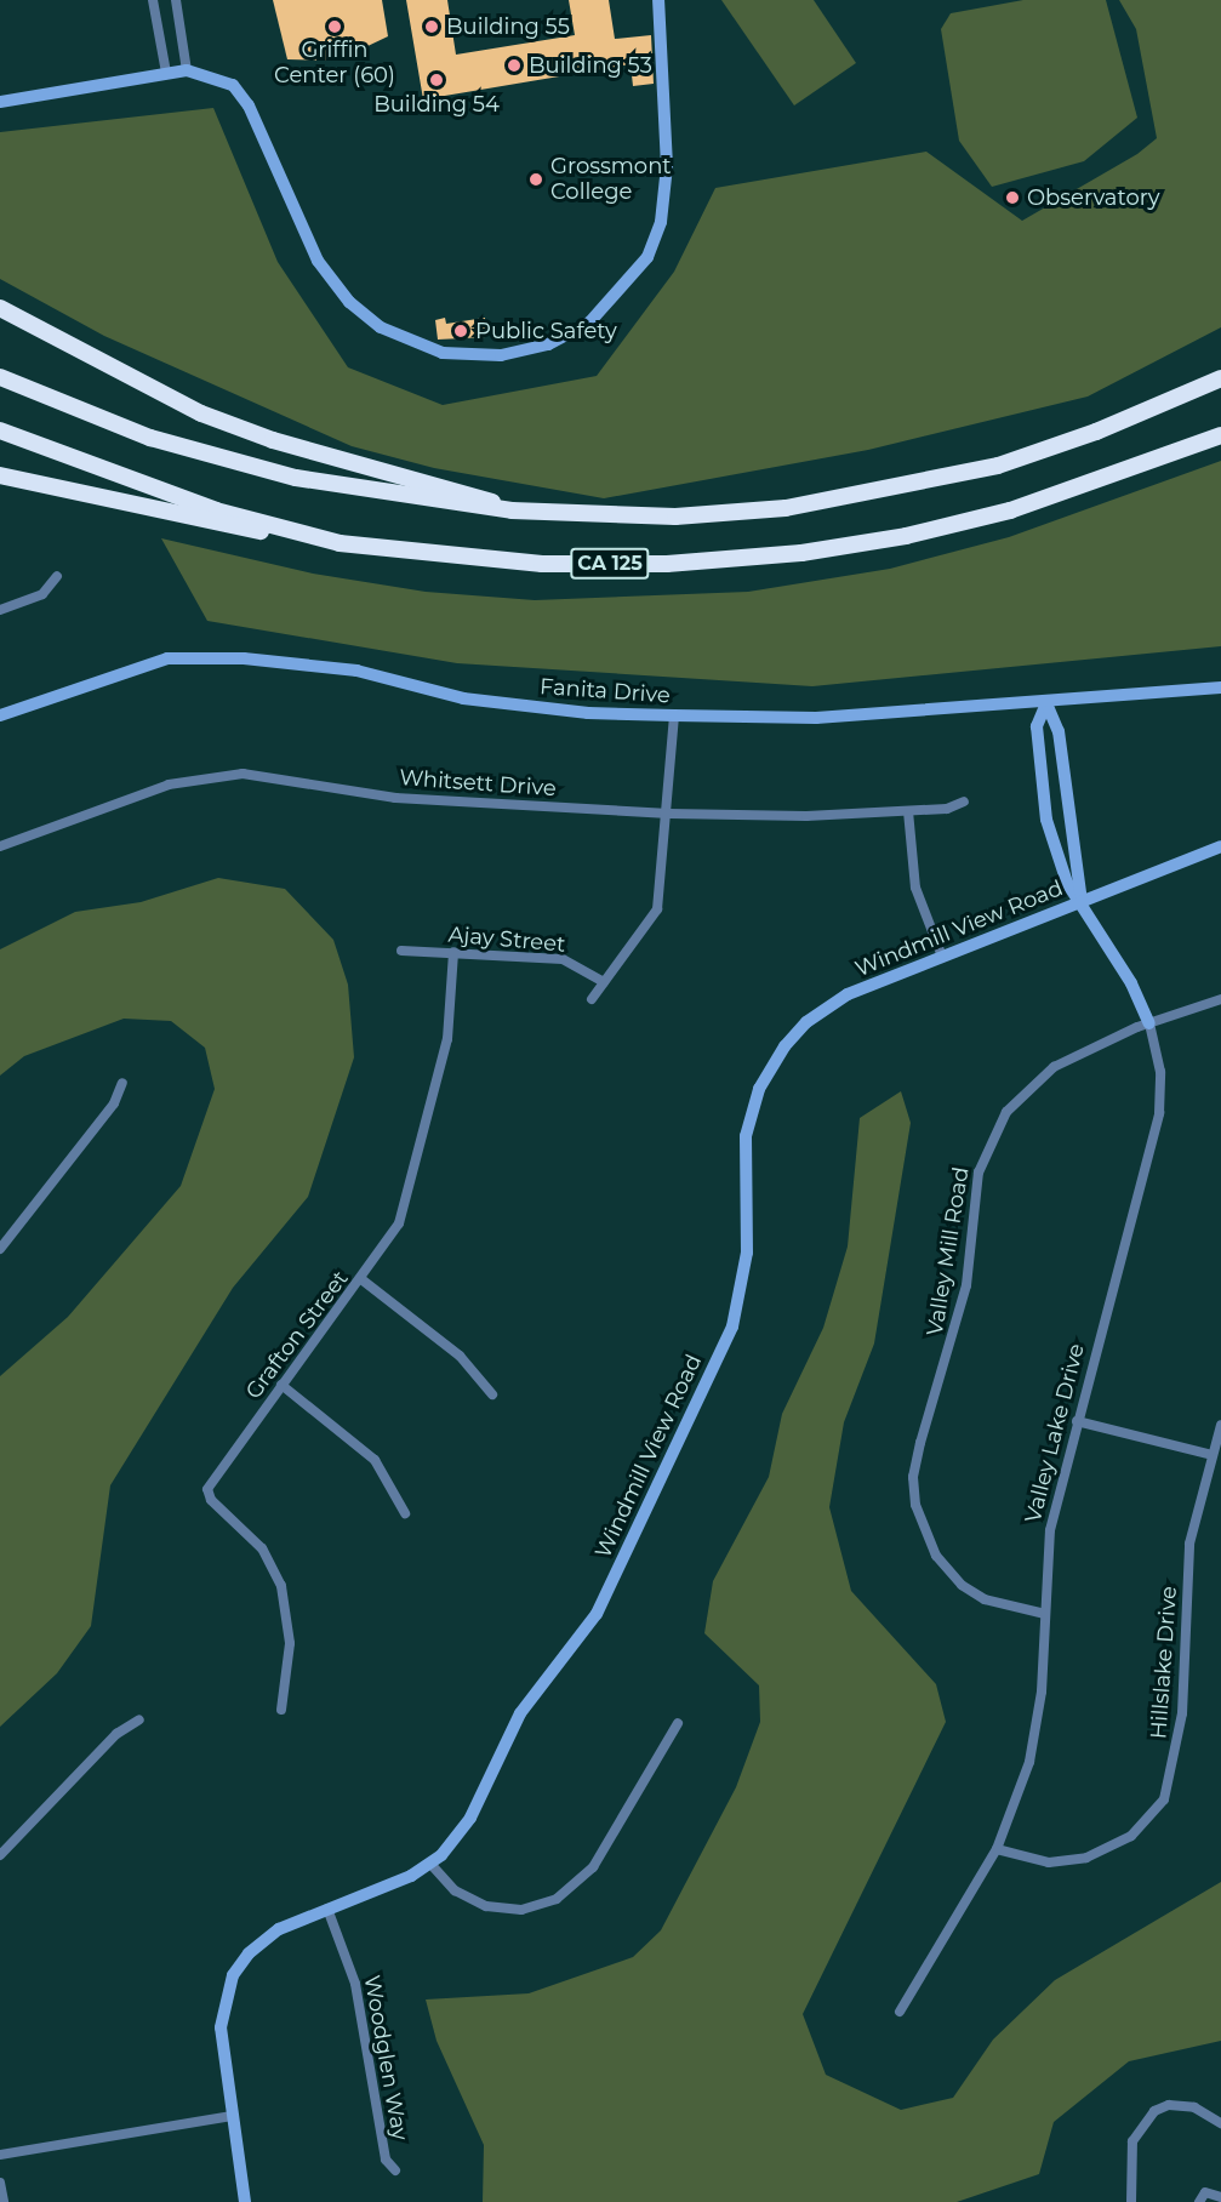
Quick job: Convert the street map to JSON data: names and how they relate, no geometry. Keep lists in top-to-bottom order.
{
  "streets": {
    "highway": ["CA 125"],
    "street": [
      "Fanita Drive",
      "Whitsett Drive",
      "Windmill View Road",
      "Ajay Street",
      "Valley Mill Road",
      "Grafton Street",
      "Valley Lake Drive",
      "Hillslake Drive",
      "Woodglen Way"
    ]
  },
  "crossings": [
    ["Fanita Drive", "Valley Lake Drive"],
    ["Windmill View Road", "Valley Lake Drive"],
    ["Windmill View Road", "Woodglen Way"],
    ["Ajay Street", "Grafton Street"],
    ["Valley Mill Road", "Valley Lake Drive"],
    ["Valley Lake Drive", "Hillslake Drive"]
  ],
  "places": [
    "Griffin Center (60)",
    "Building 55",
    "Building 53",
    "Building 54",
    "Grossmont College",
    "Observatory",
    "Public Safety"
  ]
}
